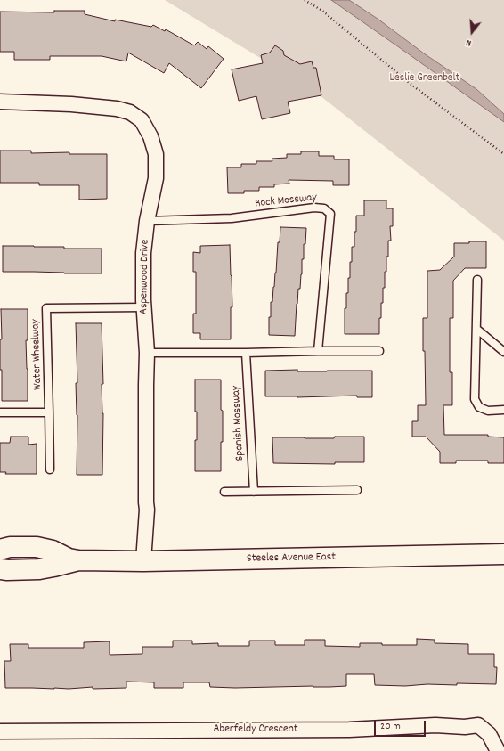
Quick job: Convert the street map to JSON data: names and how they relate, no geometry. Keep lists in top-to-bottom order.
{
  "streets": {
    "main road": ["Steeles Avenue East"],
    "street": ["Aspenwood Drive", "Aberfeldy Crescent"],
    "lane": ["Rock Mossway", "Water Wheelway", "Spanish Mossway"]
  },
  "crossings": [
    ["Rock Mossway", "Aspenwood Drive"],
    ["Aspenwood Drive", "Water Wheelway"],
    ["Aspenwood Drive", "Steeles Avenue East"]
  ],
  "parks": ["Leslie Greenbelt"],
  "scale_bar": "20 m",
  "north": "bottom"
}
